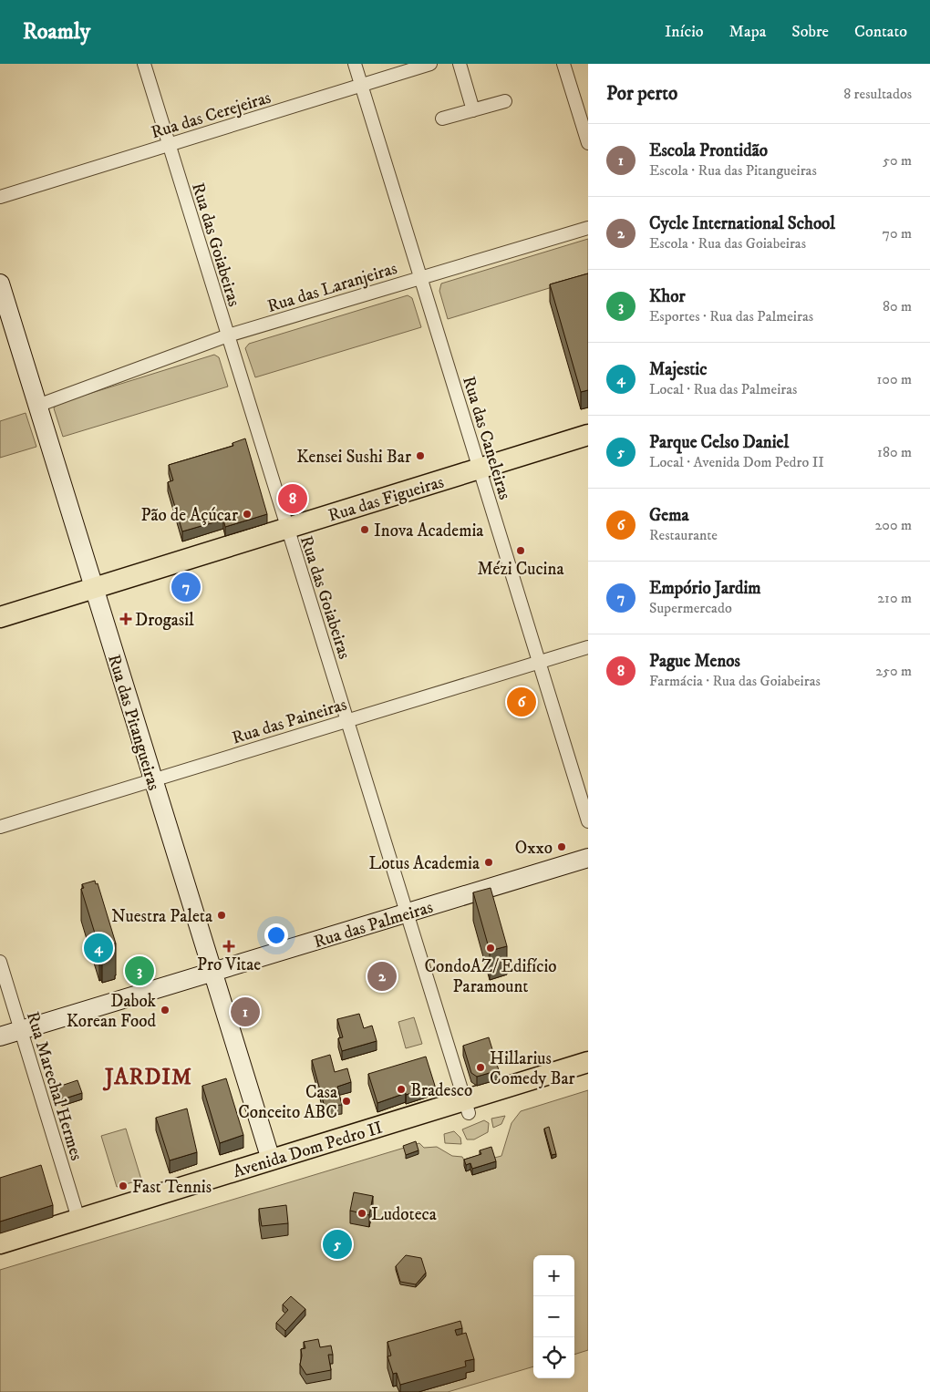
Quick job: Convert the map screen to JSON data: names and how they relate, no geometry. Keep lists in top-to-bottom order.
{
  "streets": {
    "main road": ["Rua das Figueiras", "Avenida Dom Pedro II"],
    "street": [
      "Rua das Cerejeiras",
      "Rua das Goiabeiras",
      "Rua das Laranjeiras",
      "Rua das Caneleiras",
      "Rua das Paineiras",
      "Rua das Pitangueiras",
      "Rua das Palmeiras",
      "Rua Marechal Hermes"
    ]
  },
  "crossings": [
    ["Rua das Cerejeiras", "Rua das Goiabeiras"],
    ["Rua das Cerejeiras", "Rua das Caneleiras"],
    ["Rua das Goiabeiras", "Rua das Laranjeiras"],
    ["Rua das Goiabeiras", "Rua das Figueiras"],
    ["Rua das Goiabeiras", "Rua das Paineiras"],
    ["Rua das Goiabeiras", "Rua das Palmeiras"],
    ["Rua das Goiabeiras", "Avenida Dom Pedro II"],
    ["Rua das Laranjeiras", "Rua das Caneleiras"],
    ["Rua das Laranjeiras", "Rua das Pitangueiras"],
    ["Rua das Caneleiras", "Rua das Figueiras"],
    ["Rua das Caneleiras", "Rua das Paineiras"],
    ["Rua das Figueiras", "Rua das Pitangueiras"],
    ["Rua das Paineiras", "Rua das Pitangueiras"],
    ["Rua das Pitangueiras", "Rua das Palmeiras"],
    ["Rua das Pitangueiras", "Avenida Dom Pedro II"],
    ["Rua das Palmeiras", "Rua Marechal Hermes"],
    ["Rua Marechal Hermes", "Avenida Dom Pedro II"]
  ],
  "districts": ["JARDIM"],
  "places": {
    "other": [
      "Kensei Sushi Bar",
      "Pão de Açúcar",
      "Inova Academia",
      "Mézi Cucina",
      "Oxxo",
      "Lotus Academia",
      "Nuestra Paleta",
      "CondoAZ/ Edifício Paramount",
      "Dabok Korean Food",
      "Hillarius Comedy Bar",
      "Bradesco",
      "Casa Conceito ABC",
      "Fast Tennis",
      "Ludoteca"
    ],
    "health": ["Drogasil", "Pro Vitae"]
  },
  "page": {
    "header": "Roamly",
    "nav": [
      "Início",
      "Mapa",
      "Sobre",
      "Contato"
    ],
    "heading": ["Por perto", "8 resultados"],
    "list": [
      {
        "mark": "1",
        "name": "Escola Prontidão",
        "note": "Escola · Rua das Pitangueiras",
        "value": "50 m"
      },
      {
        "mark": "2",
        "name": "Cycle International School",
        "note": "Escola · Rua das Goiabeiras",
        "value": "70 m"
      },
      {
        "mark": "3",
        "name": "Khor",
        "note": "Esportes · Rua das Palmeiras",
        "value": "80 m"
      },
      {
        "mark": "4",
        "name": "Majestic",
        "note": "Local · Rua das Palmeiras",
        "value": "100 m"
      },
      {
        "mark": "5",
        "name": "Parque Celso Daniel",
        "note": "Local · Avenida Dom Pedro II",
        "value": "180 m"
      },
      {
        "mark": "6",
        "name": "Gema",
        "note": "Restaurante",
        "value": "200 m"
      },
      {
        "mark": "7",
        "name": "Empório Jardim",
        "note": "Supermercado",
        "value": "210 m"
      },
      {
        "mark": "8",
        "name": "Pague Menos",
        "note": "Farmácia · Rua das Goiabeiras",
        "value": "250 m"
      }
    ],
    "pins": [
      "8",
      "7",
      "6",
      "4",
      "3",
      "2",
      "1",
      "5"
    ],
    "map_buttons": ["+", "−"]
  }
}
